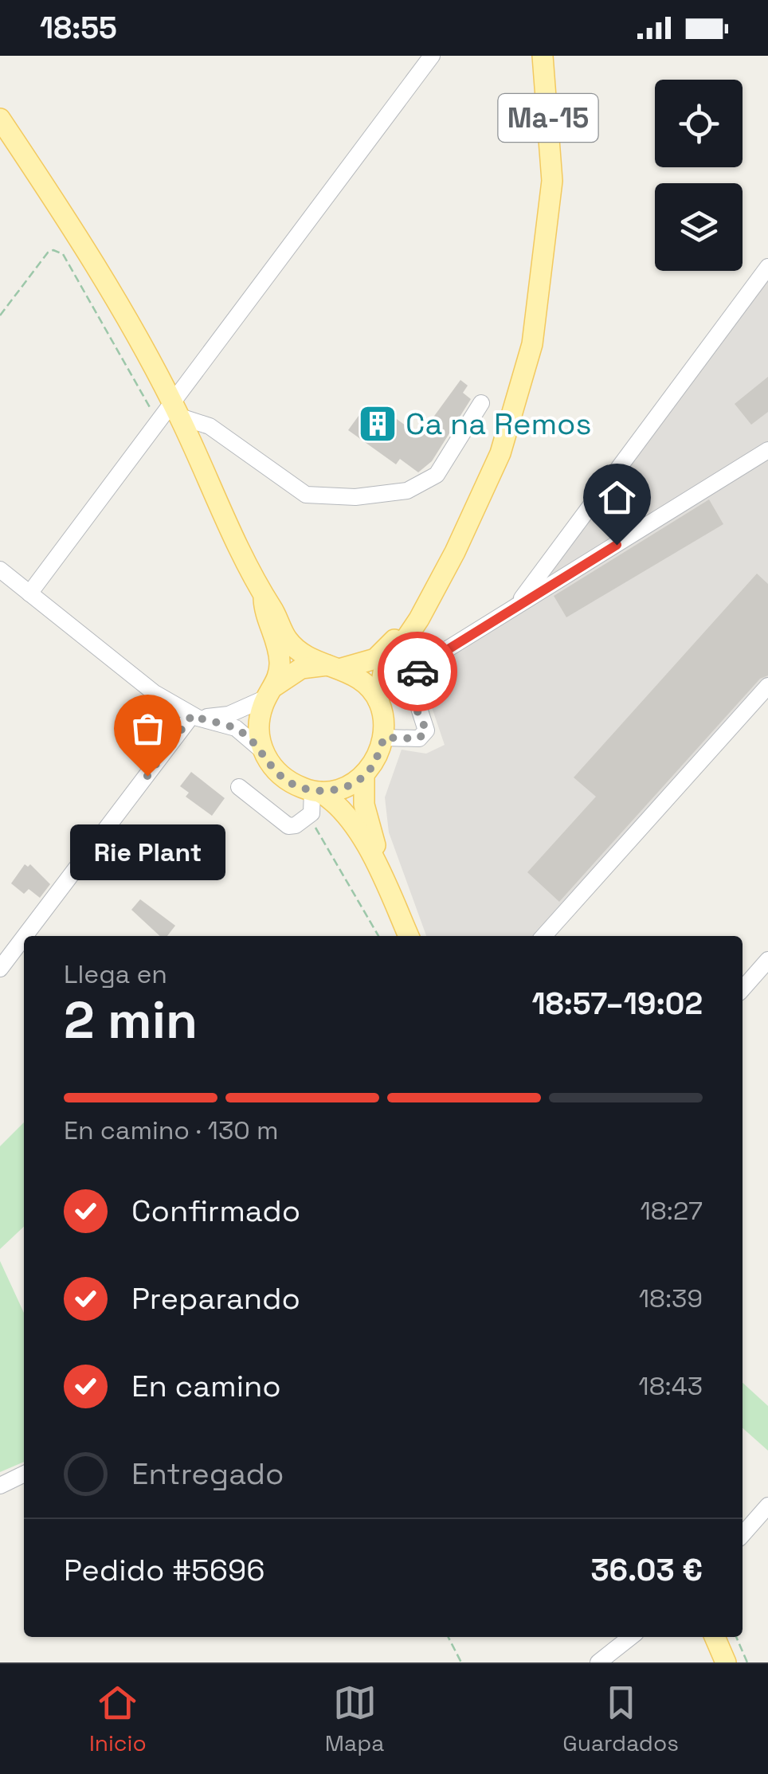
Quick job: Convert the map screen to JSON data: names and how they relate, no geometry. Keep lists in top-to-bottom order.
{
  "streets": {
    "main road": ["Ma-15"]
  },
  "places": {
    "building": ["Ca na Remos"],
    "other": ["Rie Plant"]
  },
  "page": {
    "status": "18:55",
    "bubble": "Rie Plant",
    "heading": ["2 min", "Llega en", "18:57–19:02"],
    "panel": ["Pedido #5696", "36.03 €"],
    "bar": "En camino · 130 m",
    "list": [
      ["Confirmado", "18:27"],
      ["Preparando", "18:39"],
      ["En camino", "18:43"],
      "Entregado"
    ],
    "tabs": ["Inicio", "Mapa", "Guardados"]
  }
}
